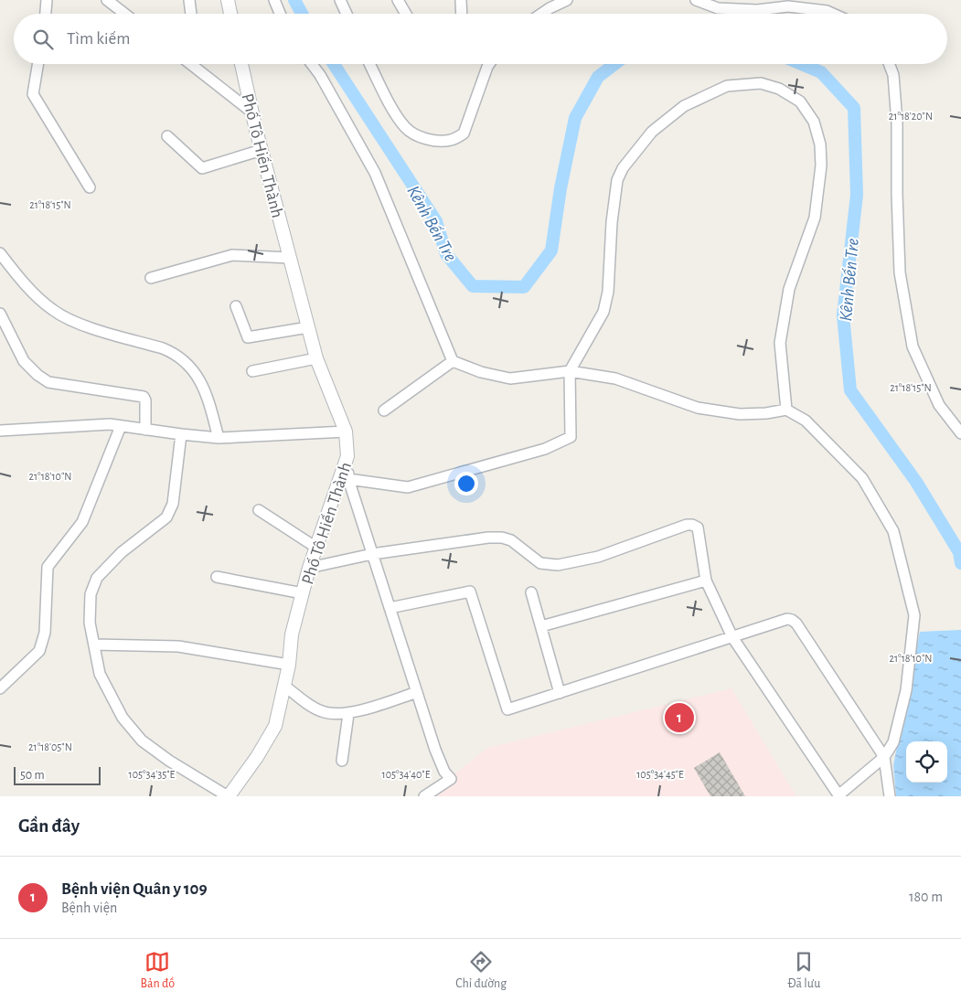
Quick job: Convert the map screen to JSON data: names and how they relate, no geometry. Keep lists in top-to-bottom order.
{
  "streets": {
    "street": ["Phố Tô Hiến Thành"]
  },
  "water": ["Kênh Bến Tre"],
  "scale_bar": "50 m",
  "page": {
    "search": "Tìm kiếm",
    "pins": "1",
    "scale": "50 m",
    "heading": "Gần đây",
    "list": [
      {
        "mark": "1",
        "name": "Bệnh viện Quân y 109",
        "note": "Bệnh viện",
        "value": "180 m"
      }
    ],
    "nav": ["Bản đồ", "Chỉ đường", "Đã lưu"]
  },
  "coordinates": [
    "21°18'20\"N",
    "21°18'15\"N",
    "21°18'10\"N",
    "21°18'05\"N",
    "105°34'35\"E",
    "105°34'40\"E",
    "105°34'45\"E"
  ]
}
